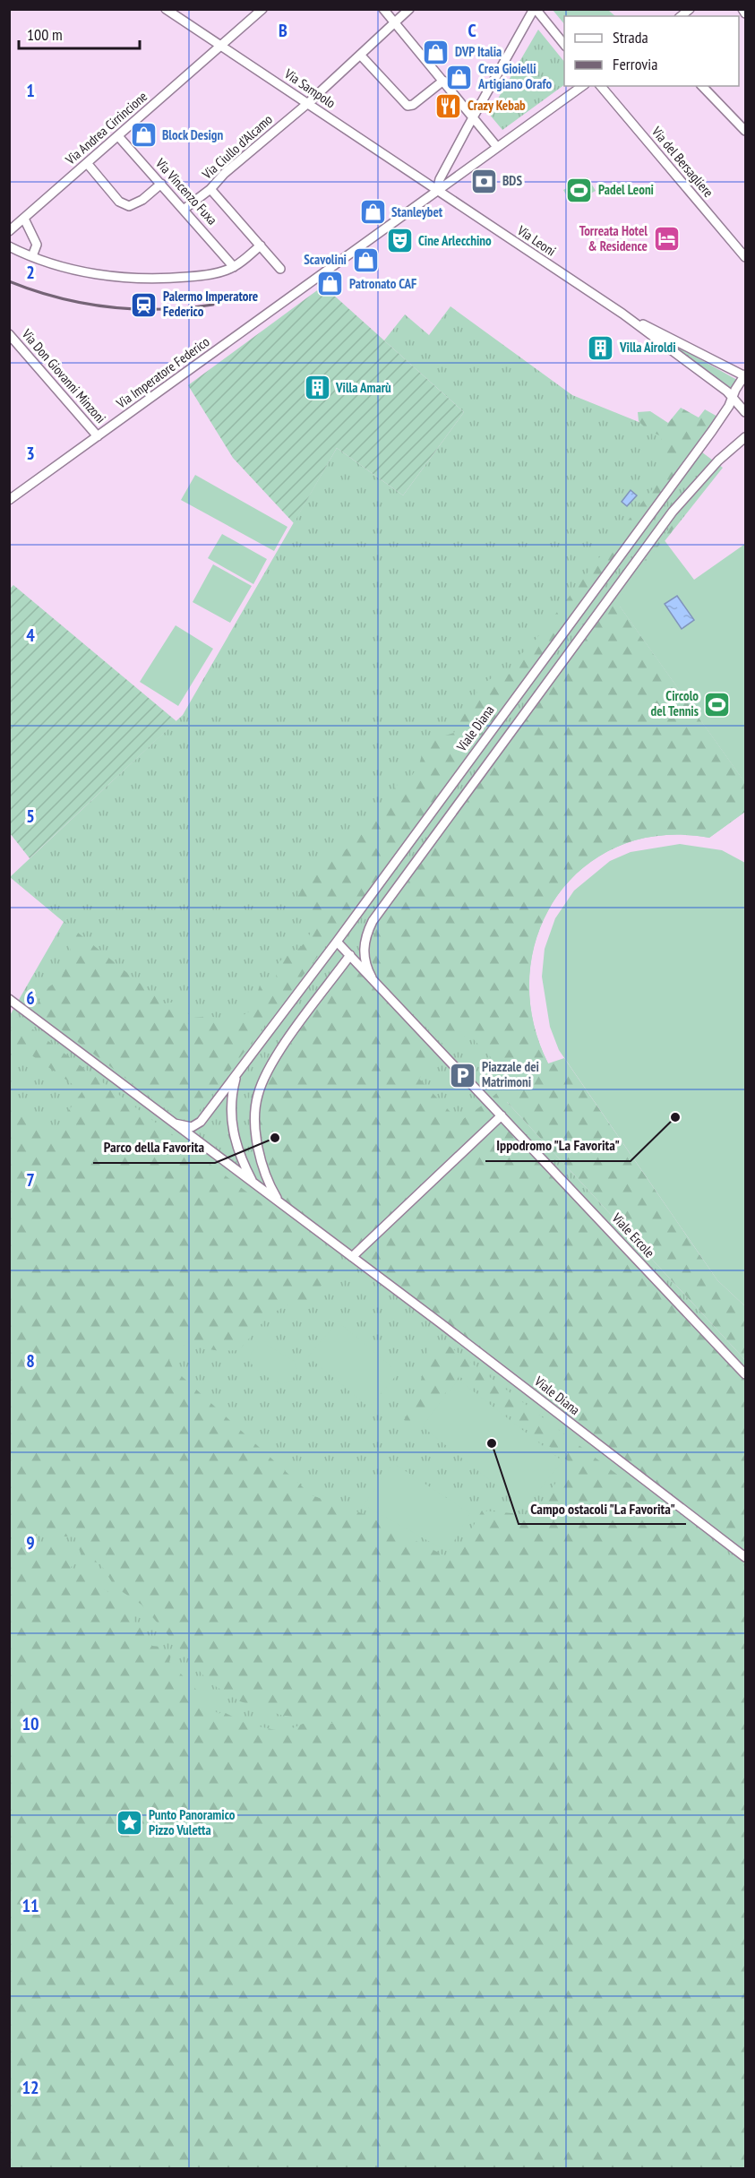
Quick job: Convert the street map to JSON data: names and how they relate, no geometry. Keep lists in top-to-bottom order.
{
  "streets": {
    "street": [
      "Via Sampolo",
      "Via Andrea Cirrincione",
      "Via Ciullo d'Alcamo",
      "Via del Bersagliere",
      "Via Vincenzo Fuxa",
      "Via Leoni",
      "Via Imperatore Federico",
      "Via Don Giovanni Minzoni",
      "Viale Diana",
      "Viale Ercole"
    ]
  },
  "crossings": [
    ["Via Sampolo", "Via Andrea Cirrincione"],
    ["Via Sampolo", "Via Ciullo d'Alcamo"],
    ["Via Sampolo", "Via Leoni"],
    ["Via Sampolo", "Via Imperatore Federico"],
    ["Via Andrea Cirrincione", "Via Vincenzo Fuxa"],
    ["Via Ciullo d'Alcamo", "Via Vincenzo Fuxa"],
    ["Via Leoni", "Via Imperatore Federico"],
    ["Via Leoni", "Viale Diana"],
    ["Via Imperatore Federico", "Via Don Giovanni Minzoni"],
    ["Viale Diana", "Viale Ercole"]
  ],
  "places": {
    "shop": [
      "DVP Italia",
      "Crea Gioielli Artigiano Orafo",
      "Block Design",
      "Stanleybet",
      "Scavolini",
      "Patronato CAF"
    ],
    "restaurant": ["Crazy Kebab"],
    "bank": ["BDS"],
    "sports": ["Padel Leoni", "Circolo del Tennis"],
    "hotel": ["Torreata Hotel & Residence"],
    "theatre": ["Cine Arlecchino"],
    "station": ["Palermo Imperatore Federico"],
    "building": ["Villa Airoldi", "Villa Amarù"],
    "parking": ["Piazzale dei Matrimoni"],
    "other": ["Ippodromo \"La Favorita\"", "Parco della Favorita", "Campo ostacoli \"La Favorita\""],
    "place": ["Punto Panoramico Pizzo Vuletta"]
  },
  "legend": ["Strada", "Ferrovia"],
  "scale_bar": "100 m",
  "grid": {
    "columns": ["B", "C"],
    "rows": [
      "1",
      "2",
      "3",
      "4",
      "5",
      "6",
      "7",
      "8",
      "9",
      "10",
      "11",
      "12"
    ]
  }
}
